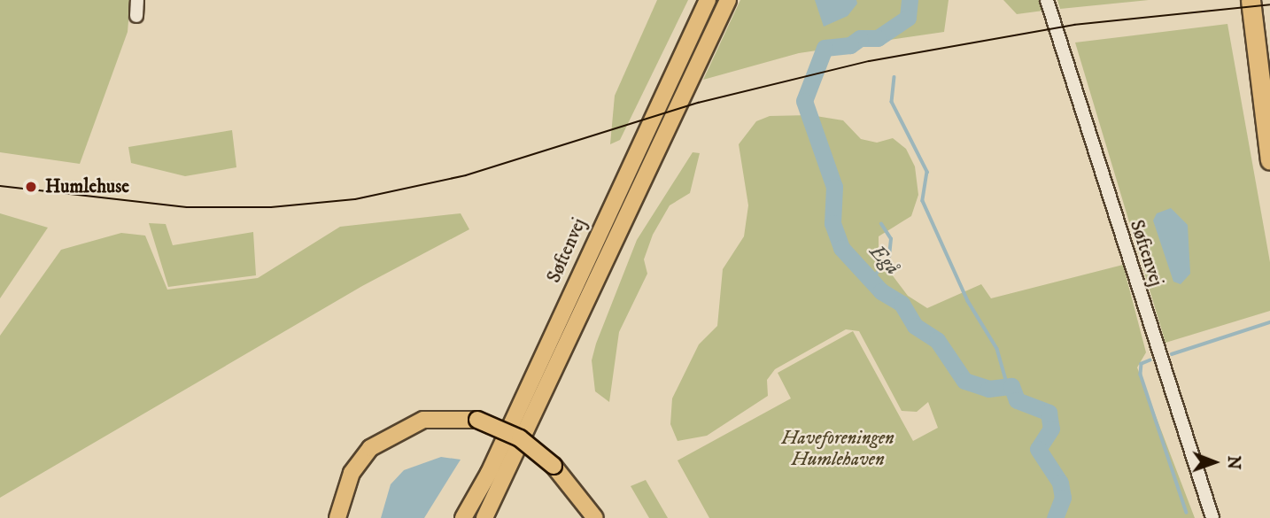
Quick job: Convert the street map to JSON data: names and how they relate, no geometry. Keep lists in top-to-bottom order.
{
  "streets": {
    "main road": ["Søftenvej"]
  },
  "water": ["Egå"],
  "parks": ["Haveforeningen Humlehaven"],
  "places": ["Humlehuse"],
  "north": "right"
}
